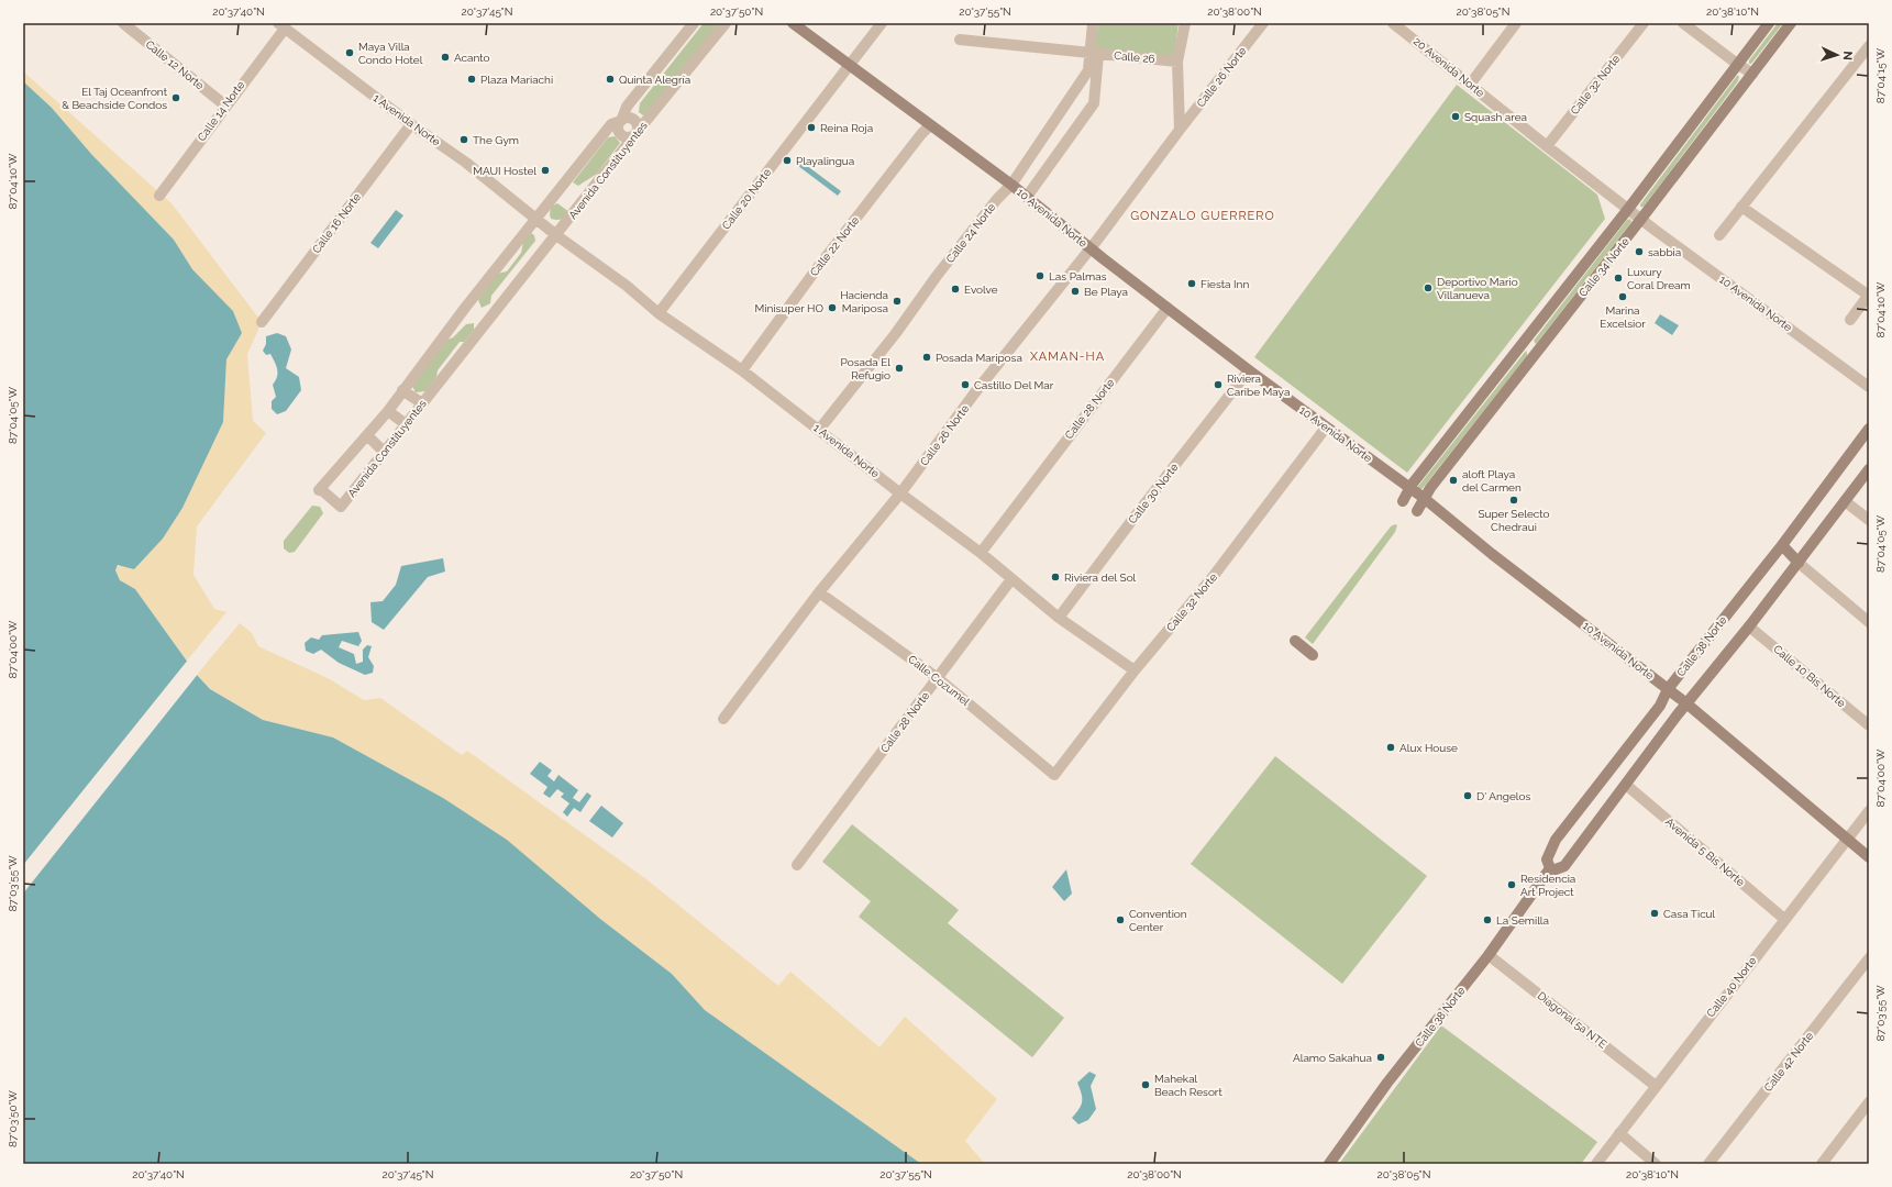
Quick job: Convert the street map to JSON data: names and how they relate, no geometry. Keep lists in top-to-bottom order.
{
  "streets": {
    "main road": ["10 Avenida Norte", "Calle 34 Norte", "Calle 38 Norte"],
    "street": [
      "Calle 26",
      "Calle 12 Norte",
      "20 Avenida Norte",
      "Calle 26 Norte",
      "Calle 32 Norte",
      "Calle 14 Norte",
      "1 Avenida Norte",
      "Avenida Constituyentes",
      "Calle 20 Norte",
      "Calle 16 Norte",
      "Calle 24 Norte",
      "Calle 22 Norte",
      "Calle 28 Norte",
      "Calle 30 Norte",
      "Calle 10 Bis Norte",
      "Calle Cozumel",
      "Avenida 5 Bis Norte",
      "Calle 40 Norte",
      "Diagonal 5a NTE",
      "Calle 42 Norte"
    ]
  },
  "crossings": [
    ["Calle 26", "Calle 26 Norte"],
    ["Calle 26", "Calle 24 Norte"],
    ["Calle 12 Norte", "Calle 14 Norte"],
    ["20 Avenida Norte", "Calle 32 Norte"],
    ["20 Avenida Norte", "10 Avenida Norte"],
    ["20 Avenida Norte", "Calle 34 Norte"],
    ["Calle 26 Norte", "1 Avenida Norte"],
    ["Calle 26 Norte", "10 Avenida Norte"],
    ["Calle 26 Norte", "Calle Cozumel"],
    ["Calle 32 Norte", "1 Avenida Norte"],
    ["Calle 32 Norte", "10 Avenida Norte"],
    ["Calle 32 Norte", "Calle Cozumel"],
    ["Calle 14 Norte", "1 Avenida Norte"],
    ["1 Avenida Norte", "Avenida Constituyentes"],
    ["1 Avenida Norte", "Calle 20 Norte"],
    ["1 Avenida Norte", "Calle 16 Norte"],
    ["1 Avenida Norte", "Calle 24 Norte"],
    ["1 Avenida Norte", "Calle 22 Norte"],
    ["1 Avenida Norte", "Calle 28 Norte"],
    ["1 Avenida Norte", "Calle 30 Norte"],
    ["Calle 20 Norte", "10 Avenida Norte"],
    ["10 Avenida Norte", "Calle 24 Norte"],
    ["10 Avenida Norte", "Calle 22 Norte"],
    ["10 Avenida Norte", "Calle 34 Norte"],
    ["10 Avenida Norte", "Calle 28 Norte"],
    ["10 Avenida Norte", "Calle 30 Norte"],
    ["10 Avenida Norte", "Calle 38 Norte"],
    ["10 Avenida Norte", "Calle 40 Norte"],
    ["Calle 28 Norte", "Calle Cozumel"],
    ["Calle 38 Norte", "Diagonal 5a NTE"],
    ["Avenida 5 Bis Norte", "Calle 40 Norte"],
    ["Calle 40 Norte", "Diagonal 5a NTE"]
  ],
  "districts": ["GONZALO GUERRERO", "XAMAN-HA"],
  "places": [
    "Maya Villa Condo Hotel",
    "Acanto",
    "Plaza Mariachi",
    "Quinta Alegría",
    "El Taj Oceanfront & Beachside Condos",
    "Squash area",
    "Reina Roja",
    "The Gym",
    "Playalingua",
    "MAUI Hostel",
    "sabbia",
    "Las Palmas",
    "Luxury Coral Dream",
    "Fiesta Inn",
    "Deportivo Mario Villanueva",
    "Evolve",
    "Be Playa",
    "Marina Excelsior",
    "Hacienda Mariposa",
    "Minisuper HO",
    "Posada Mariposa",
    "Posada El Refugio",
    "Castillo Del Mar",
    "Riviera Caribe Maya",
    "aloft Playa del Carmen",
    "Super Selecto Chedraui",
    "Riviera del Sol",
    "Alux House",
    "D' Angelos",
    "Residencia Art Project",
    "Casa Ticul",
    "Convention Center",
    "La Semilla",
    "Alamo Sakahua",
    "Mahekal Beach Resort"
  ],
  "north": "right",
  "coordinates": [
    "20°37'40\"N",
    "20°37'45\"N",
    "20°37'50\"N",
    "20°37'55\"N",
    "20°38'00\"N",
    "20°38'05\"N",
    "20°38'10\"N",
    "87°04'15\"W",
    "87°04'10\"W",
    "87°04'05\"W",
    "87°04'00\"W",
    "87°03'55\"W",
    "87°03'50\"W"
  ]
}
